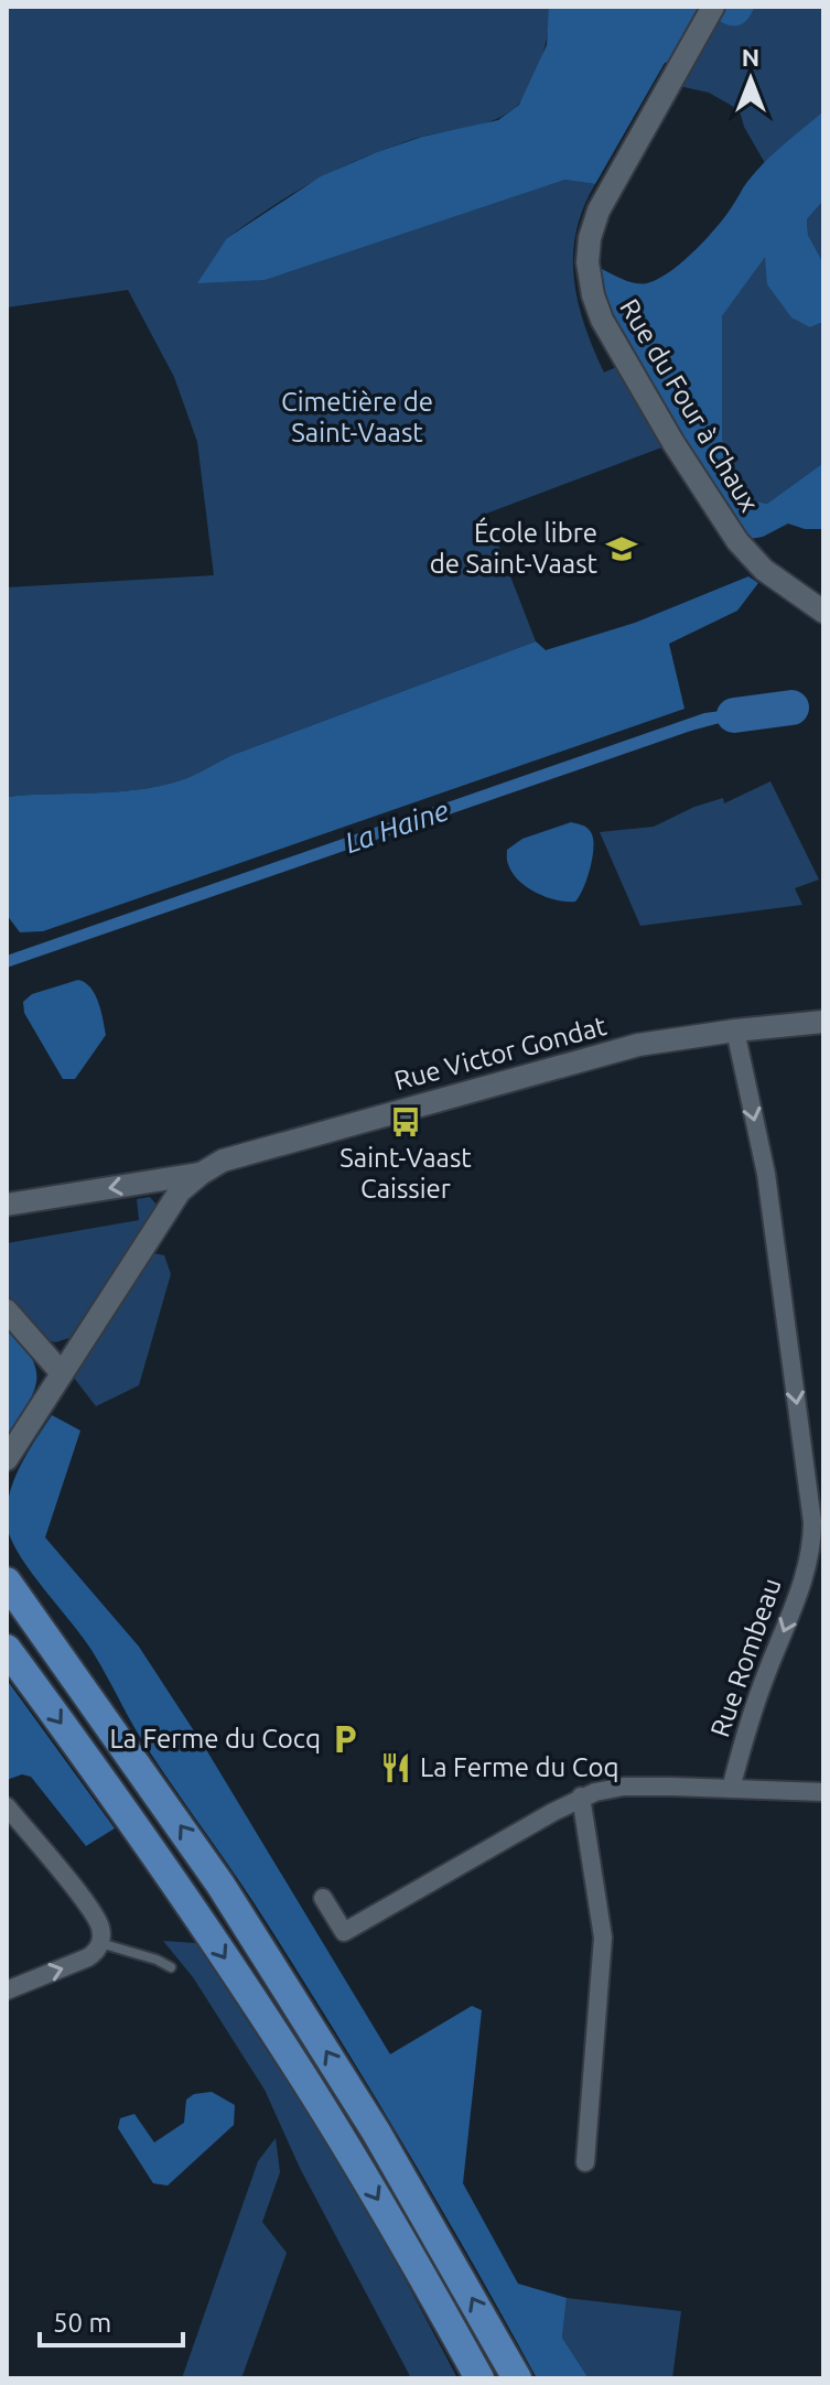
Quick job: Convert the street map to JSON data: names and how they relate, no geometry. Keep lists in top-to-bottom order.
{
  "streets": {
    "street": ["Rue du Four à Chaux", "Rue Victor Gondat", "Rue Rombeau"]
  },
  "crossings": [
    ["Rue Victor Gondat", "Rue Rombeau"]
  ],
  "one_way": ["Rue Rombeau"],
  "water": ["La Haine"],
  "parks": ["Cimetière de Saint-Vaast"],
  "places": {
    "school or university": ["École libre de Saint-Vaast"],
    "bus stop": ["Saint-Vaast Caissier"],
    "parking": ["La Ferme du Cocq"],
    "restaurant": ["La Ferme du Coq"]
  },
  "scale_bar": "50 m",
  "north": "top"
}
